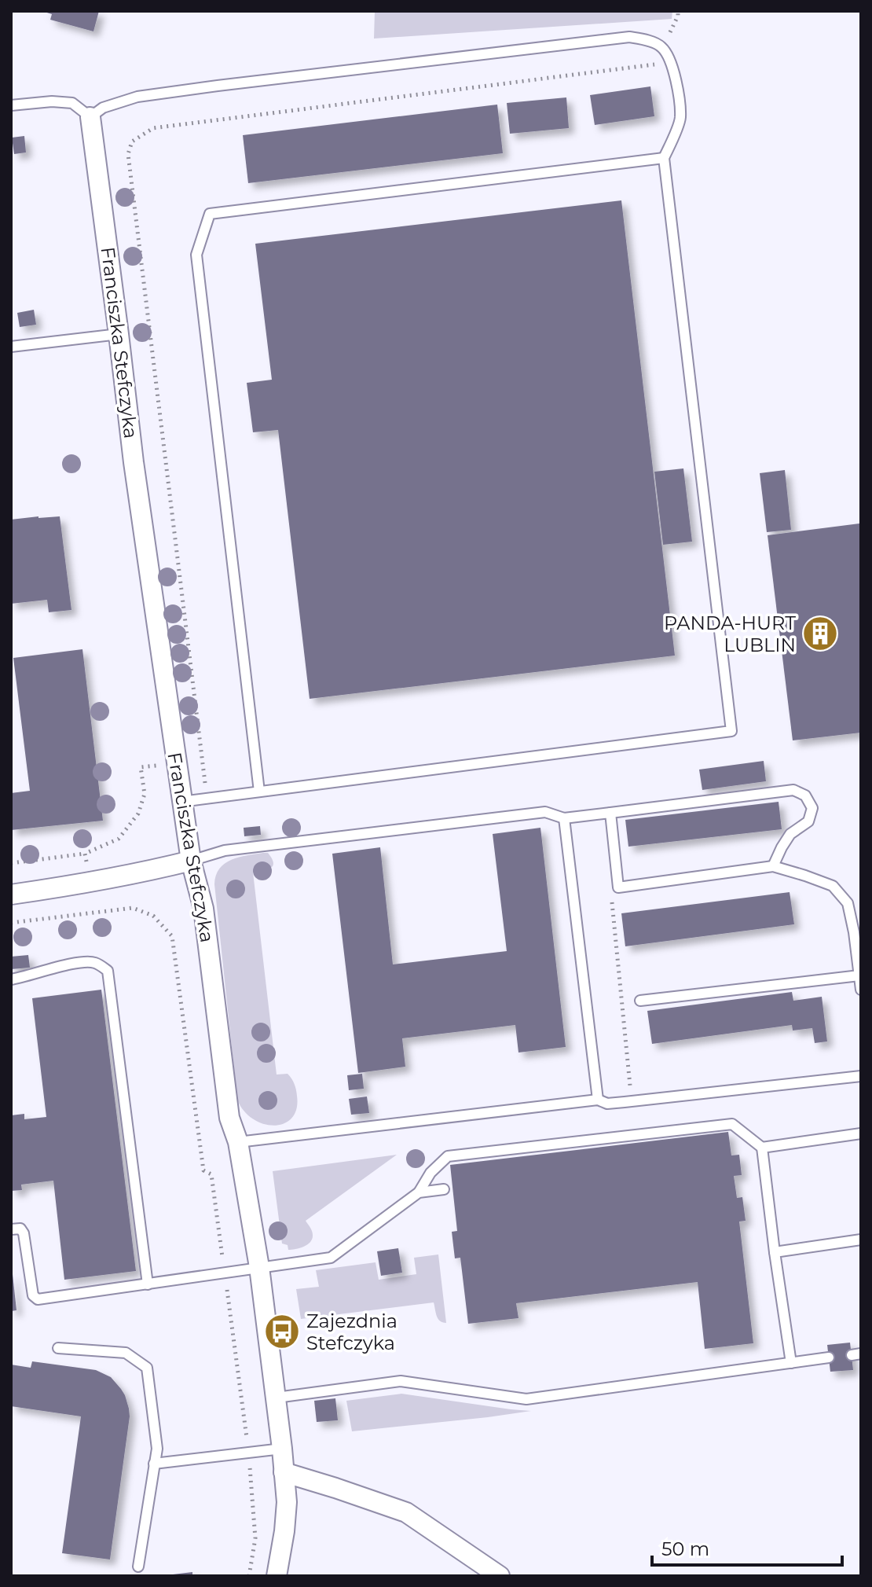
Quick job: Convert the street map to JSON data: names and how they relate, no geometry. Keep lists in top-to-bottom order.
{
  "streets": {
    "street": ["Franciszka Stefczyka"]
  },
  "places": {
    "building": ["PANDA-HURT LUBLIN"],
    "bus stop": ["Zajezdnia Stefczyka"]
  },
  "scale_bar": "50 m"
}
